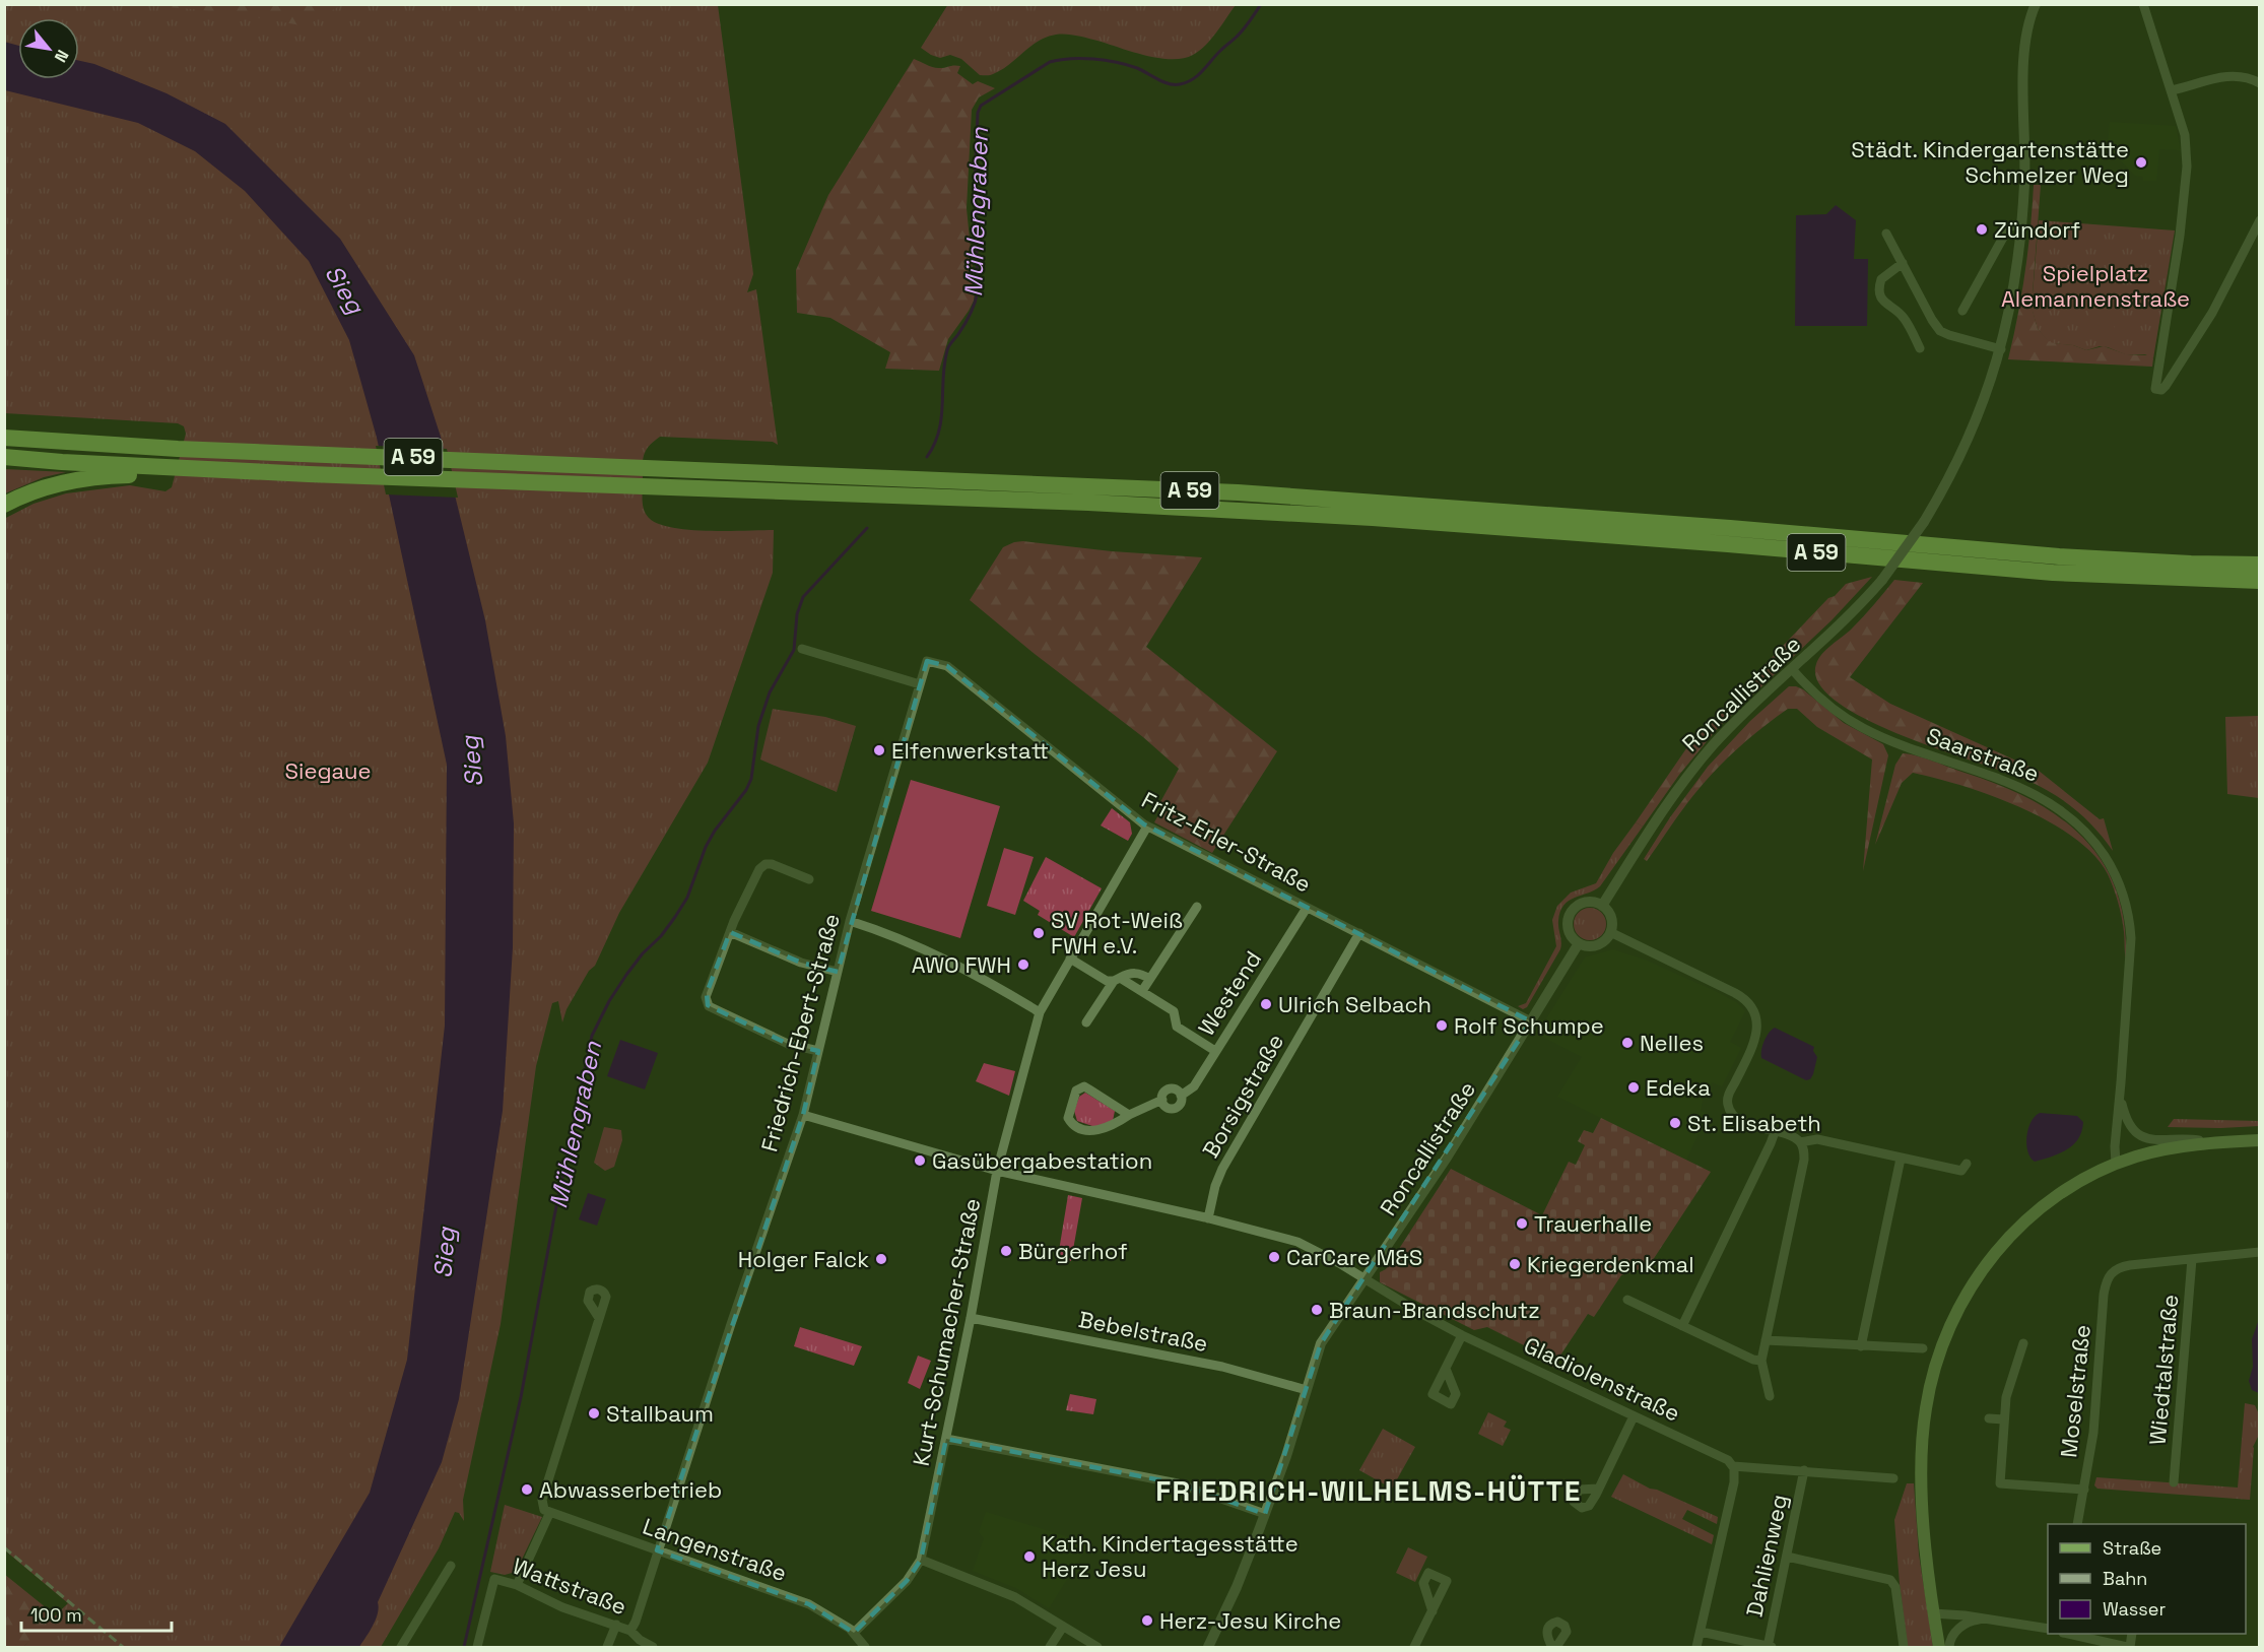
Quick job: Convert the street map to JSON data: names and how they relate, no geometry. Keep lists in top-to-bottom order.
{
  "streets": {
    "highway": ["A 59"],
    "street": [
      "Roncallistraße",
      "Saarstraße",
      "Fritz-Erler-Straße",
      "Westend",
      "Friedrich-Ebert-Straße",
      "Borsigstraße",
      "Bebelstraße",
      "Kurt-Schumacher-Straße",
      "Wiedtalstraße",
      "Gladiolenstraße",
      "Moselstraße",
      "Langenstraße",
      "Dahlienweg",
      "Wattstraße"
    ]
  },
  "crossings": [
    ["Roncallistraße", "Saarstraße"],
    ["Roncallistraße", "Fritz-Erler-Straße"],
    ["Roncallistraße", "Bebelstraße"],
    ["Roncallistraße", "Gladiolenstraße"],
    ["Fritz-Erler-Straße", "Westend"],
    ["Fritz-Erler-Straße", "Friedrich-Ebert-Straße"],
    ["Fritz-Erler-Straße", "Borsigstraße"],
    ["Fritz-Erler-Straße", "Kurt-Schumacher-Straße"],
    ["Friedrich-Ebert-Straße", "Gladiolenstraße"],
    ["Friedrich-Ebert-Straße", "Langenstraße"],
    ["Friedrich-Ebert-Straße", "Wattstraße"],
    ["Borsigstraße", "Gladiolenstraße"],
    ["Bebelstraße", "Kurt-Schumacher-Straße"],
    ["Kurt-Schumacher-Straße", "Gladiolenstraße"],
    ["Kurt-Schumacher-Straße", "Langenstraße"],
    ["Wiedtalstraße", "Moselstraße"],
    ["Gladiolenstraße", "Dahlienweg"]
  ],
  "districts": ["FRIEDRICH-WILHELMS-HÜTTE"],
  "water": ["Mühlengraben", "Sieg"],
  "parks": ["Spielplatz Alemannenstraße", "Siegaue"],
  "places": [
    "Städt. Kindergartenstätte Schmelzer Weg",
    "Zündorf",
    "Elfenwerkstatt",
    "SV Rot-Weiß FWH e.V.",
    "AWO FWH",
    "Ulrich Selbach",
    "Rolf Schumpe",
    "Nelles",
    "Edeka",
    "St. Elisabeth",
    "Gasübergabestation",
    "Trauerhalle",
    "Bürgerhof",
    "CarCare M&S",
    "Holger Falck",
    "Kriegerdenkmal",
    "Braun-Brandschutz",
    "Stallbaum",
    "Abwasserbetrieb",
    "Kath. Kindertagesstätte Herz Jesu",
    "Herz-Jesu Kirche"
  ],
  "legend": ["Straße", "Bahn", "Wasser"],
  "scale_bar": "100 m",
  "north": "bottom right"
}
